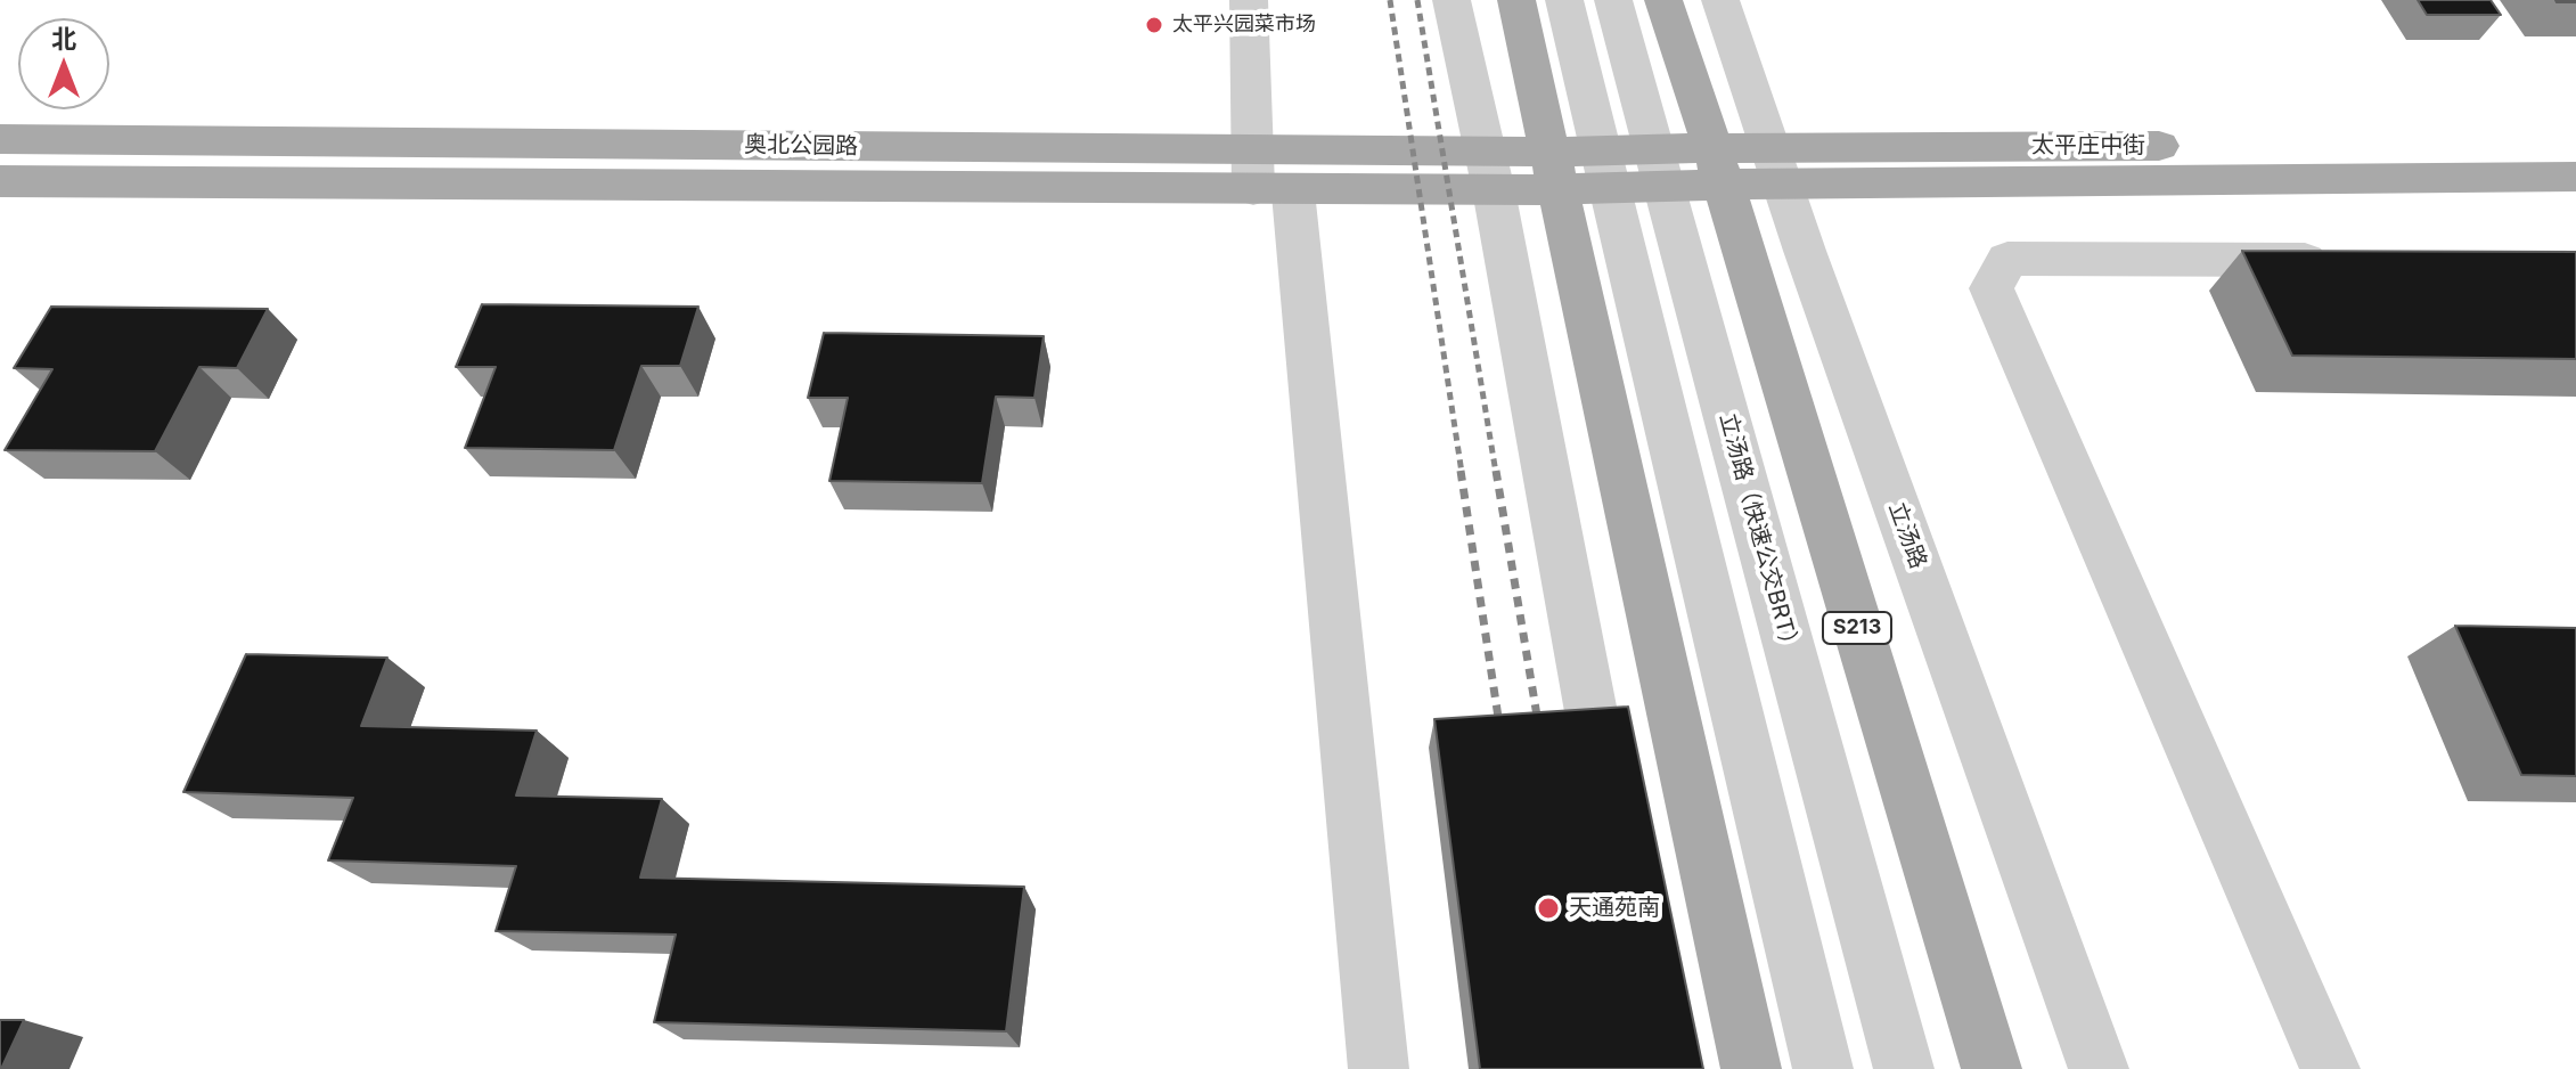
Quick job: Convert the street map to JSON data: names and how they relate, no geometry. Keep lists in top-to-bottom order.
{
  "streets": {
    "main road": ["奥北公园路", "太平庄中街", "S213"],
    "street": ["立汤路（快速公交BRT）", "立汤路"]
  },
  "crossings": [
    ["奥北公园路", "太平庄中街"],
    ["奥北公园路", "立汤路（快速公交BRT）"],
    ["太平庄中街", "立汤路（快速公交BRT）"],
    ["太平庄中街", "立汤路"],
    ["太平庄中街", "S213"]
  ],
  "places": ["太平兴园菜市场", "天通苑南"],
  "north": "top"
}
